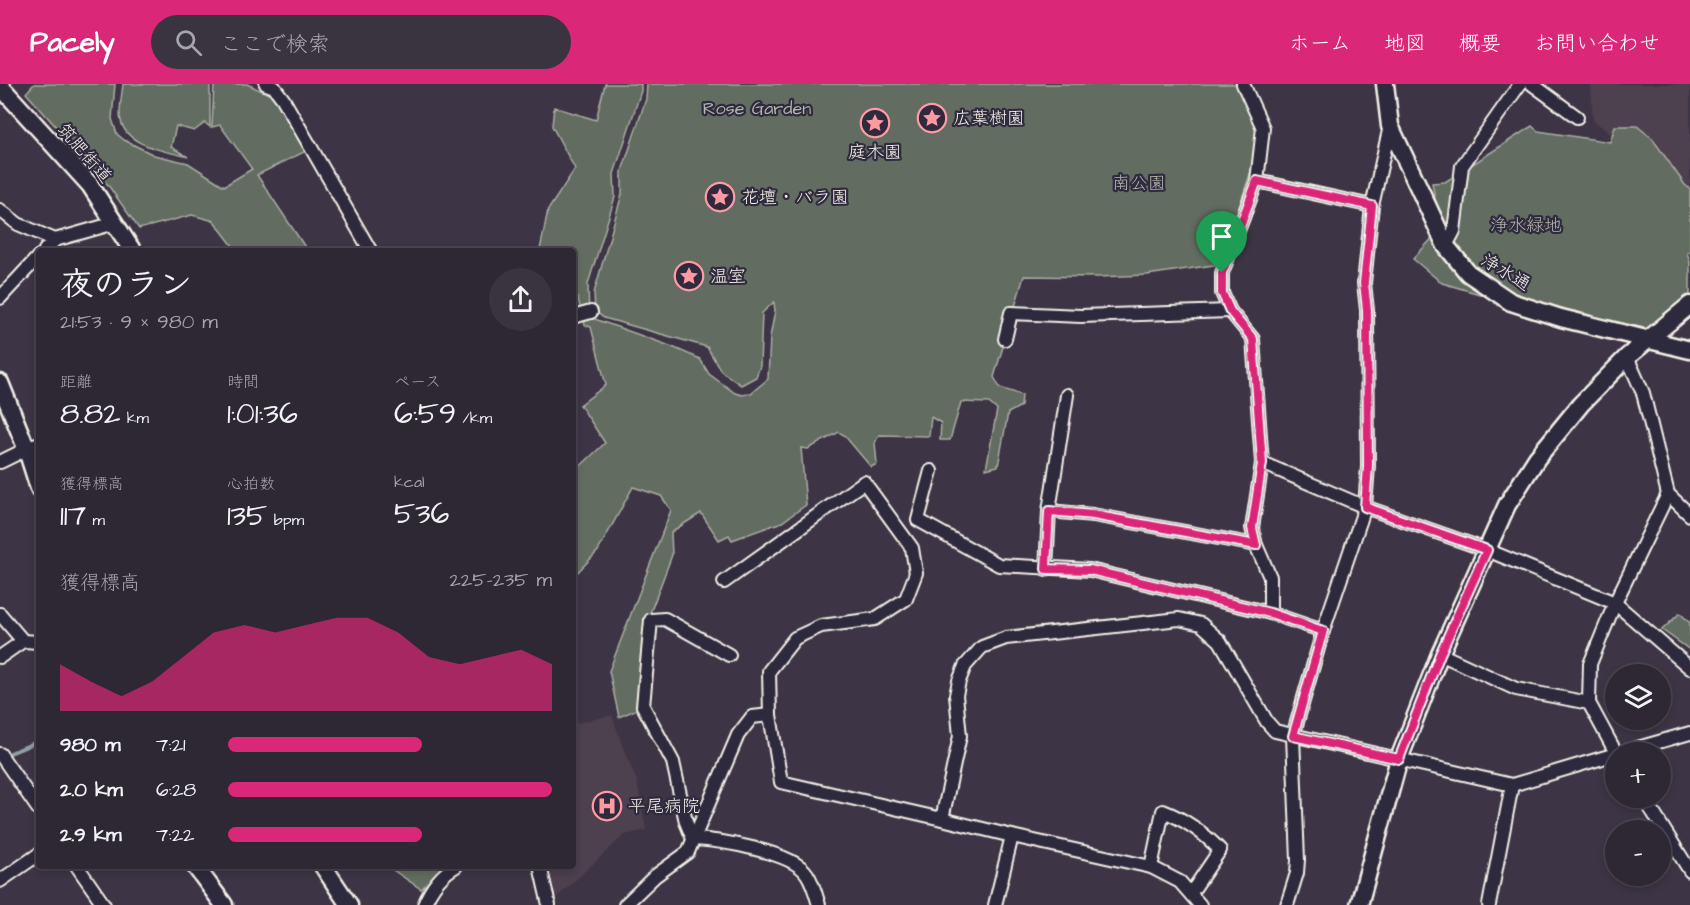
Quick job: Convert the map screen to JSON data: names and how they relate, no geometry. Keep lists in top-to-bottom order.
{
  "streets": {
    "street": ["筑肥街道", "浄水通"]
  },
  "parks": ["Rose Garden", "南公園", "浄水緑地"],
  "places": {
    "place": [
      "広葉樹園",
      "庭木園",
      "花壇・バラ園",
      "温室"
    ],
    "hospital": ["平尾病院"]
  },
  "page": {
    "header": "Pacely",
    "search": "ここで検索",
    "nav": [
      "ホーム",
      "地図",
      "概要",
      "お問い合わせ"
    ],
    "heading": ["夜のラン", "21:53 · 9 × 980 m"],
    "stats": [
      ["距離", "8.82 km"],
      ["時間", "1:01:36"],
      ["ペース", "6:59 /km"],
      ["獲得標高", "117 m"],
      ["心拍数", "135 bpm"],
      ["kcal", "536"]
    ],
    "chart": ["獲得標高", "225–235 m"],
    "map_buttons": ["+", "−"],
    "list": [
      {
        "name": "980 m",
        "note": "7:21"
      },
      {
        "name": "2.0 km",
        "note": "6:28"
      },
      {
        "name": "2.9 km",
        "note": "7:22"
      }
    ]
  }
}
